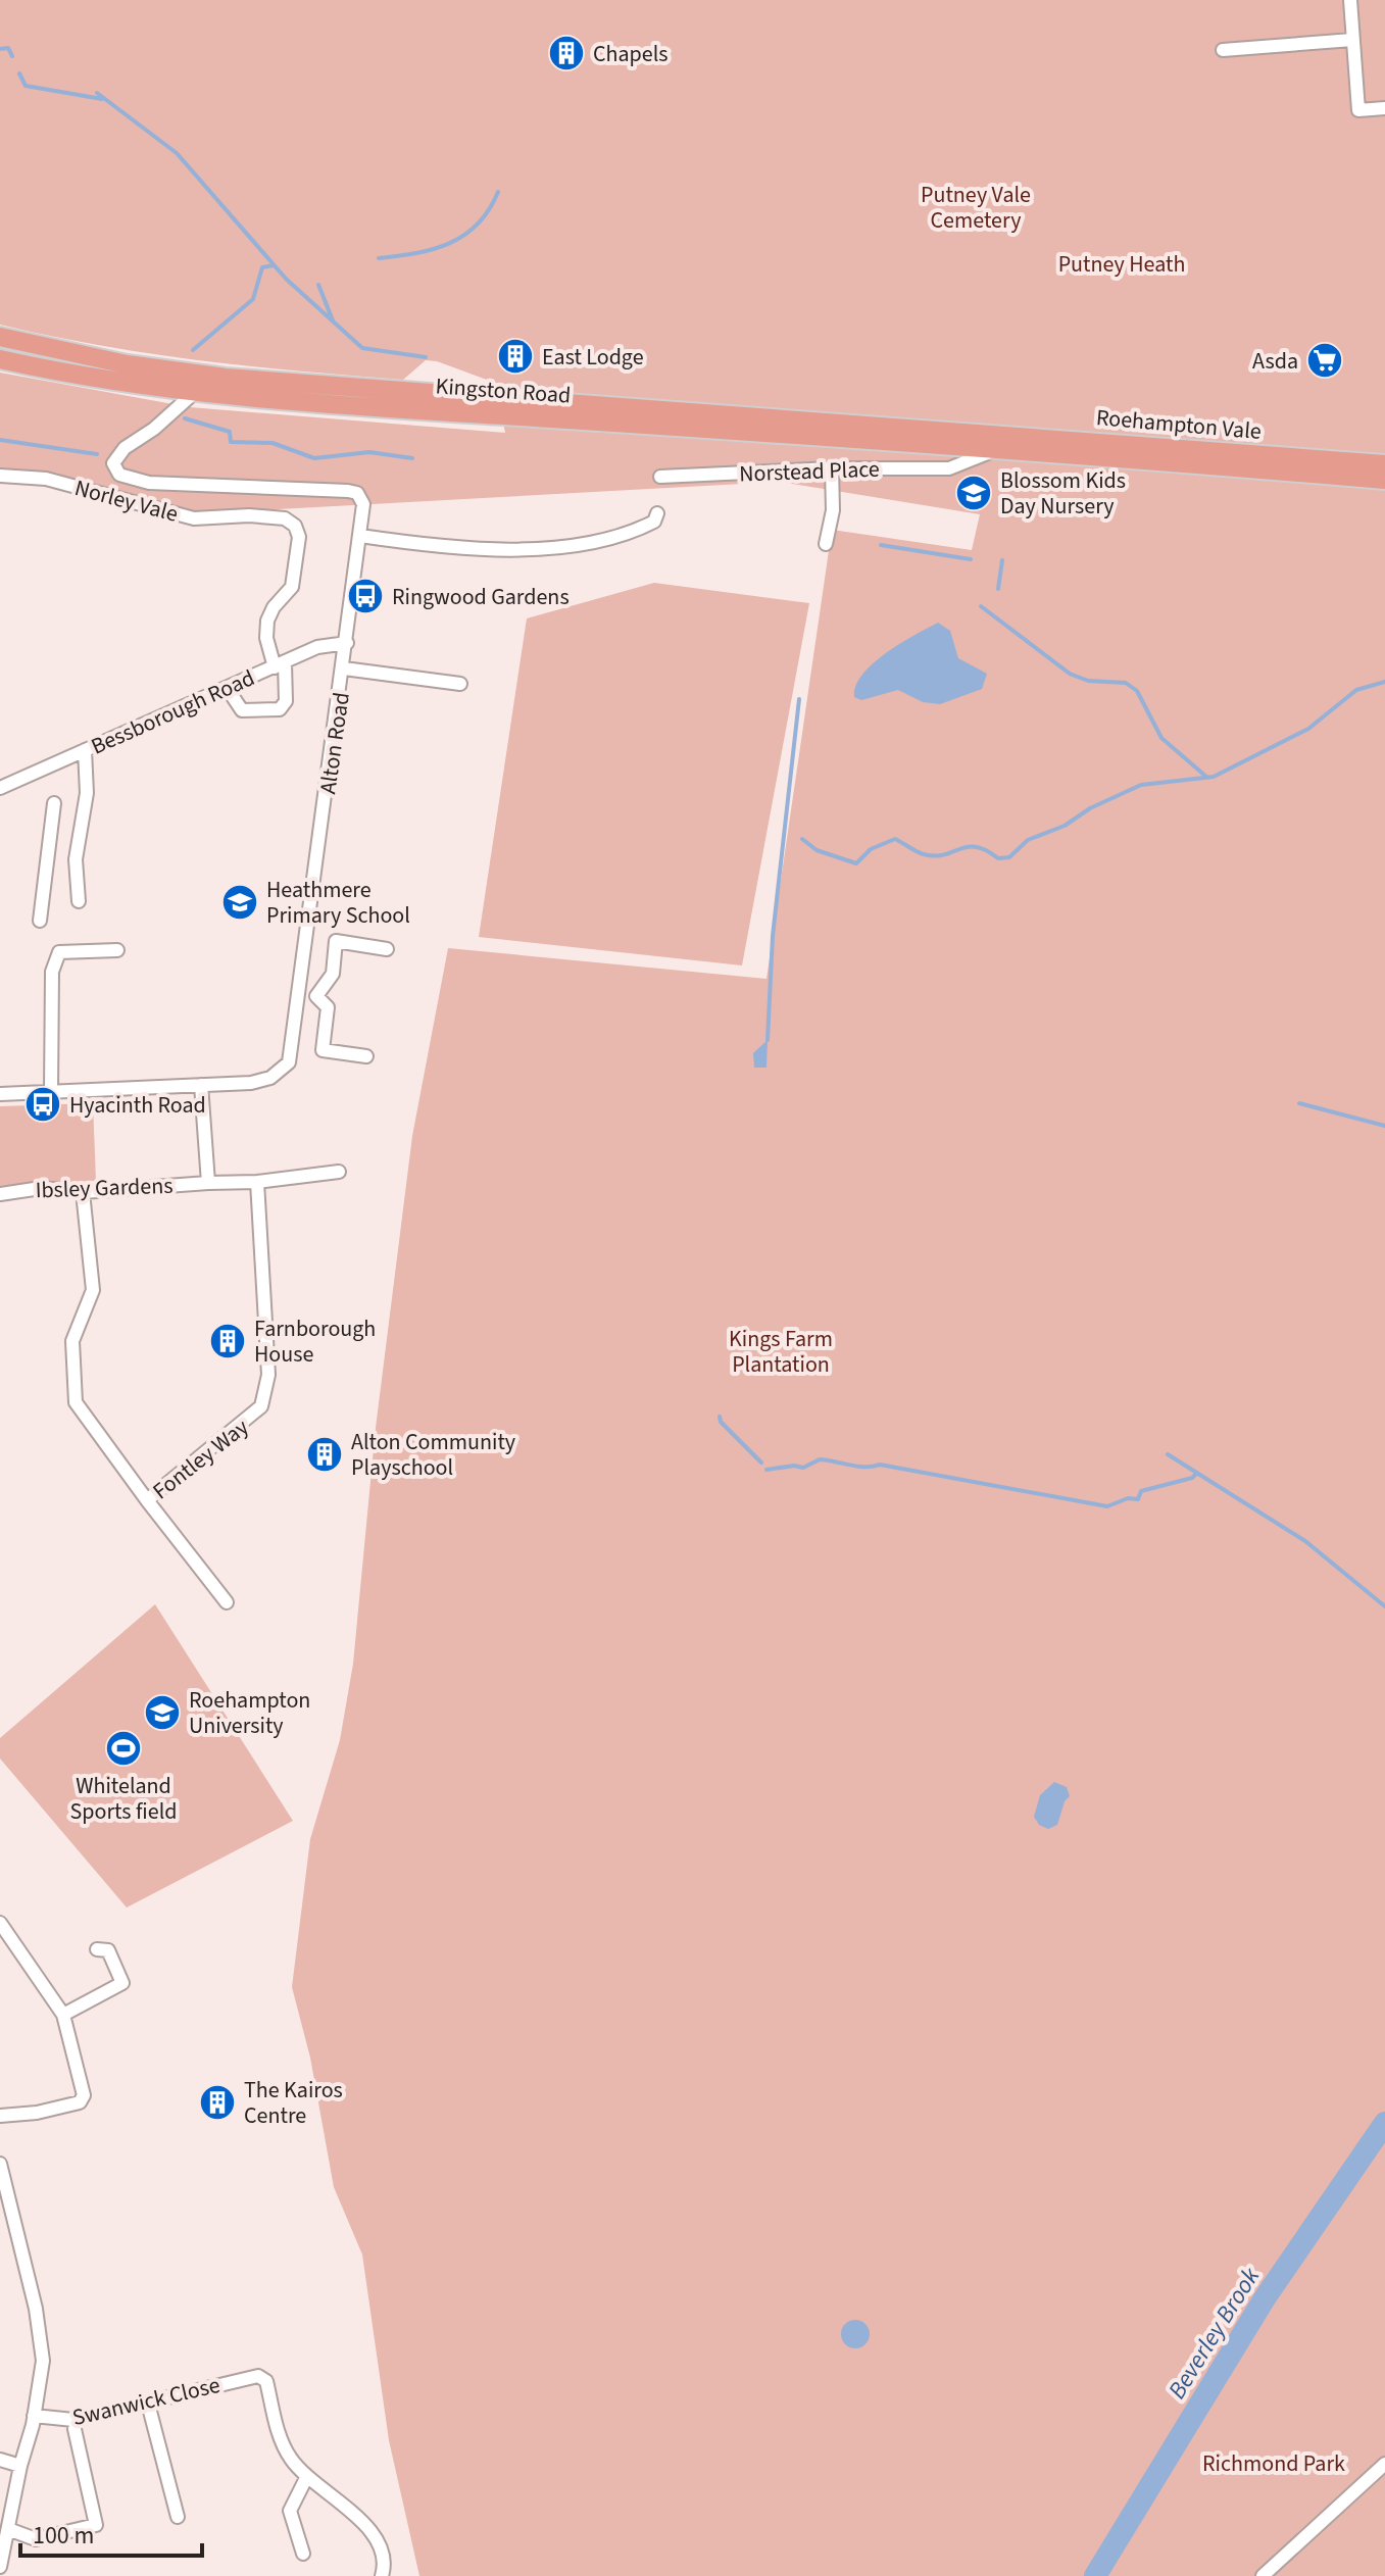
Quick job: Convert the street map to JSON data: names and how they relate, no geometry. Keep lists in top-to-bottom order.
{
  "streets": {
    "highway": ["Kingston Road", "Roehampton Vale"],
    "street": [
      "Norstead Place",
      "Norley Vale",
      "Bessborough Road",
      "Alton Road",
      "Ibsley Gardens",
      "Fontley Way",
      "Swanwick Close"
    ]
  },
  "crossings": [
    ["Kingston Road", "Roehampton Vale"],
    ["Kingston Road", "Norstead Place"],
    ["Kingston Road", "Alton Road"],
    ["Roehampton Vale", "Norstead Place"],
    ["Norley Vale", "Bessborough Road"],
    ["Bessborough Road", "Alton Road"],
    ["Ibsley Gardens", "Fontley Way"]
  ],
  "water": ["Beverley Brook"],
  "parks": [
    "Putney Vale Cemetery",
    "Putney Heath",
    "Kings Farm Plantation",
    "Richmond Park"
  ],
  "places": {
    "building": [
      "Chapels",
      "East Lodge",
      "Farnborough House",
      "Alton Community Playschool",
      "The Kairos Centre"
    ],
    "supermarket": ["Asda"],
    "school or university": ["Blossom Kids Day Nursery", "Heathmere Primary School", "Roehampton University"],
    "bus stop": ["Ringwood Gardens", "Hyacinth Road"],
    "sports": ["Whiteland Sports field"]
  },
  "scale_bar": "100 m"
}
